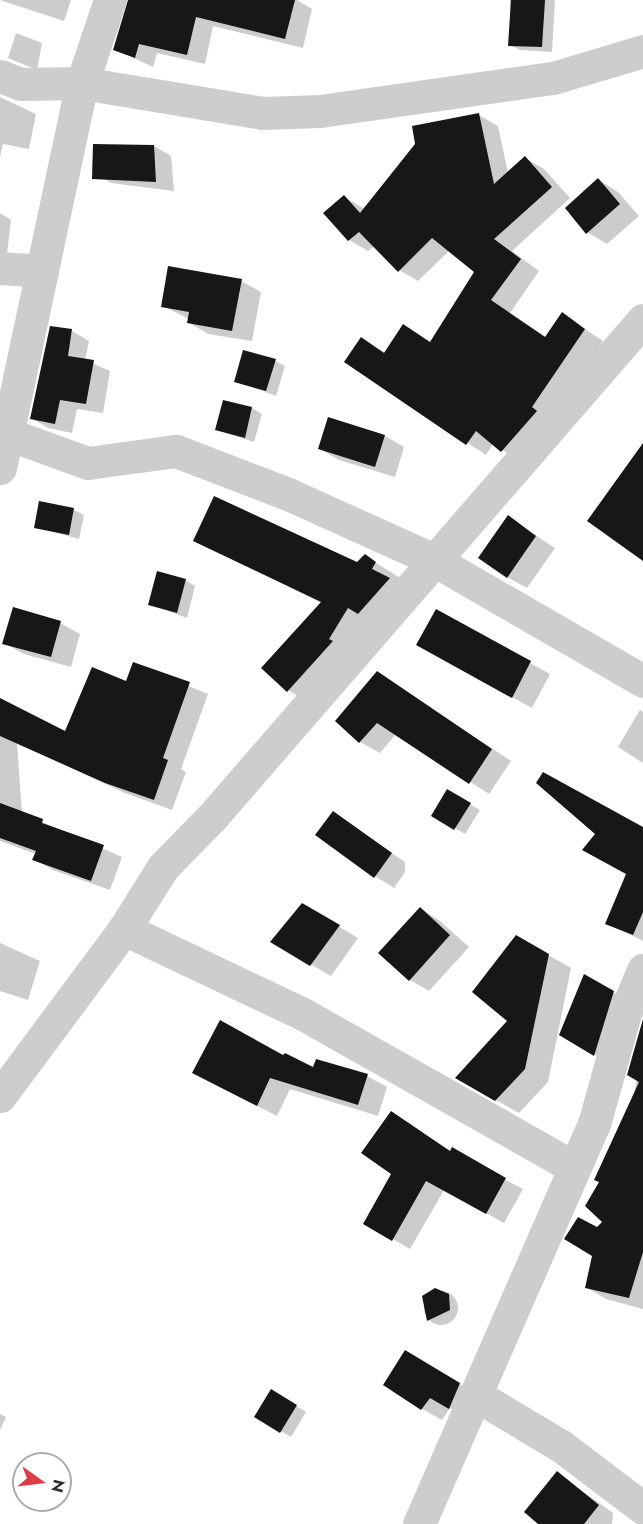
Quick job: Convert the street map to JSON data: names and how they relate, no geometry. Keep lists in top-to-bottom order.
{
  "north": "right"
}
